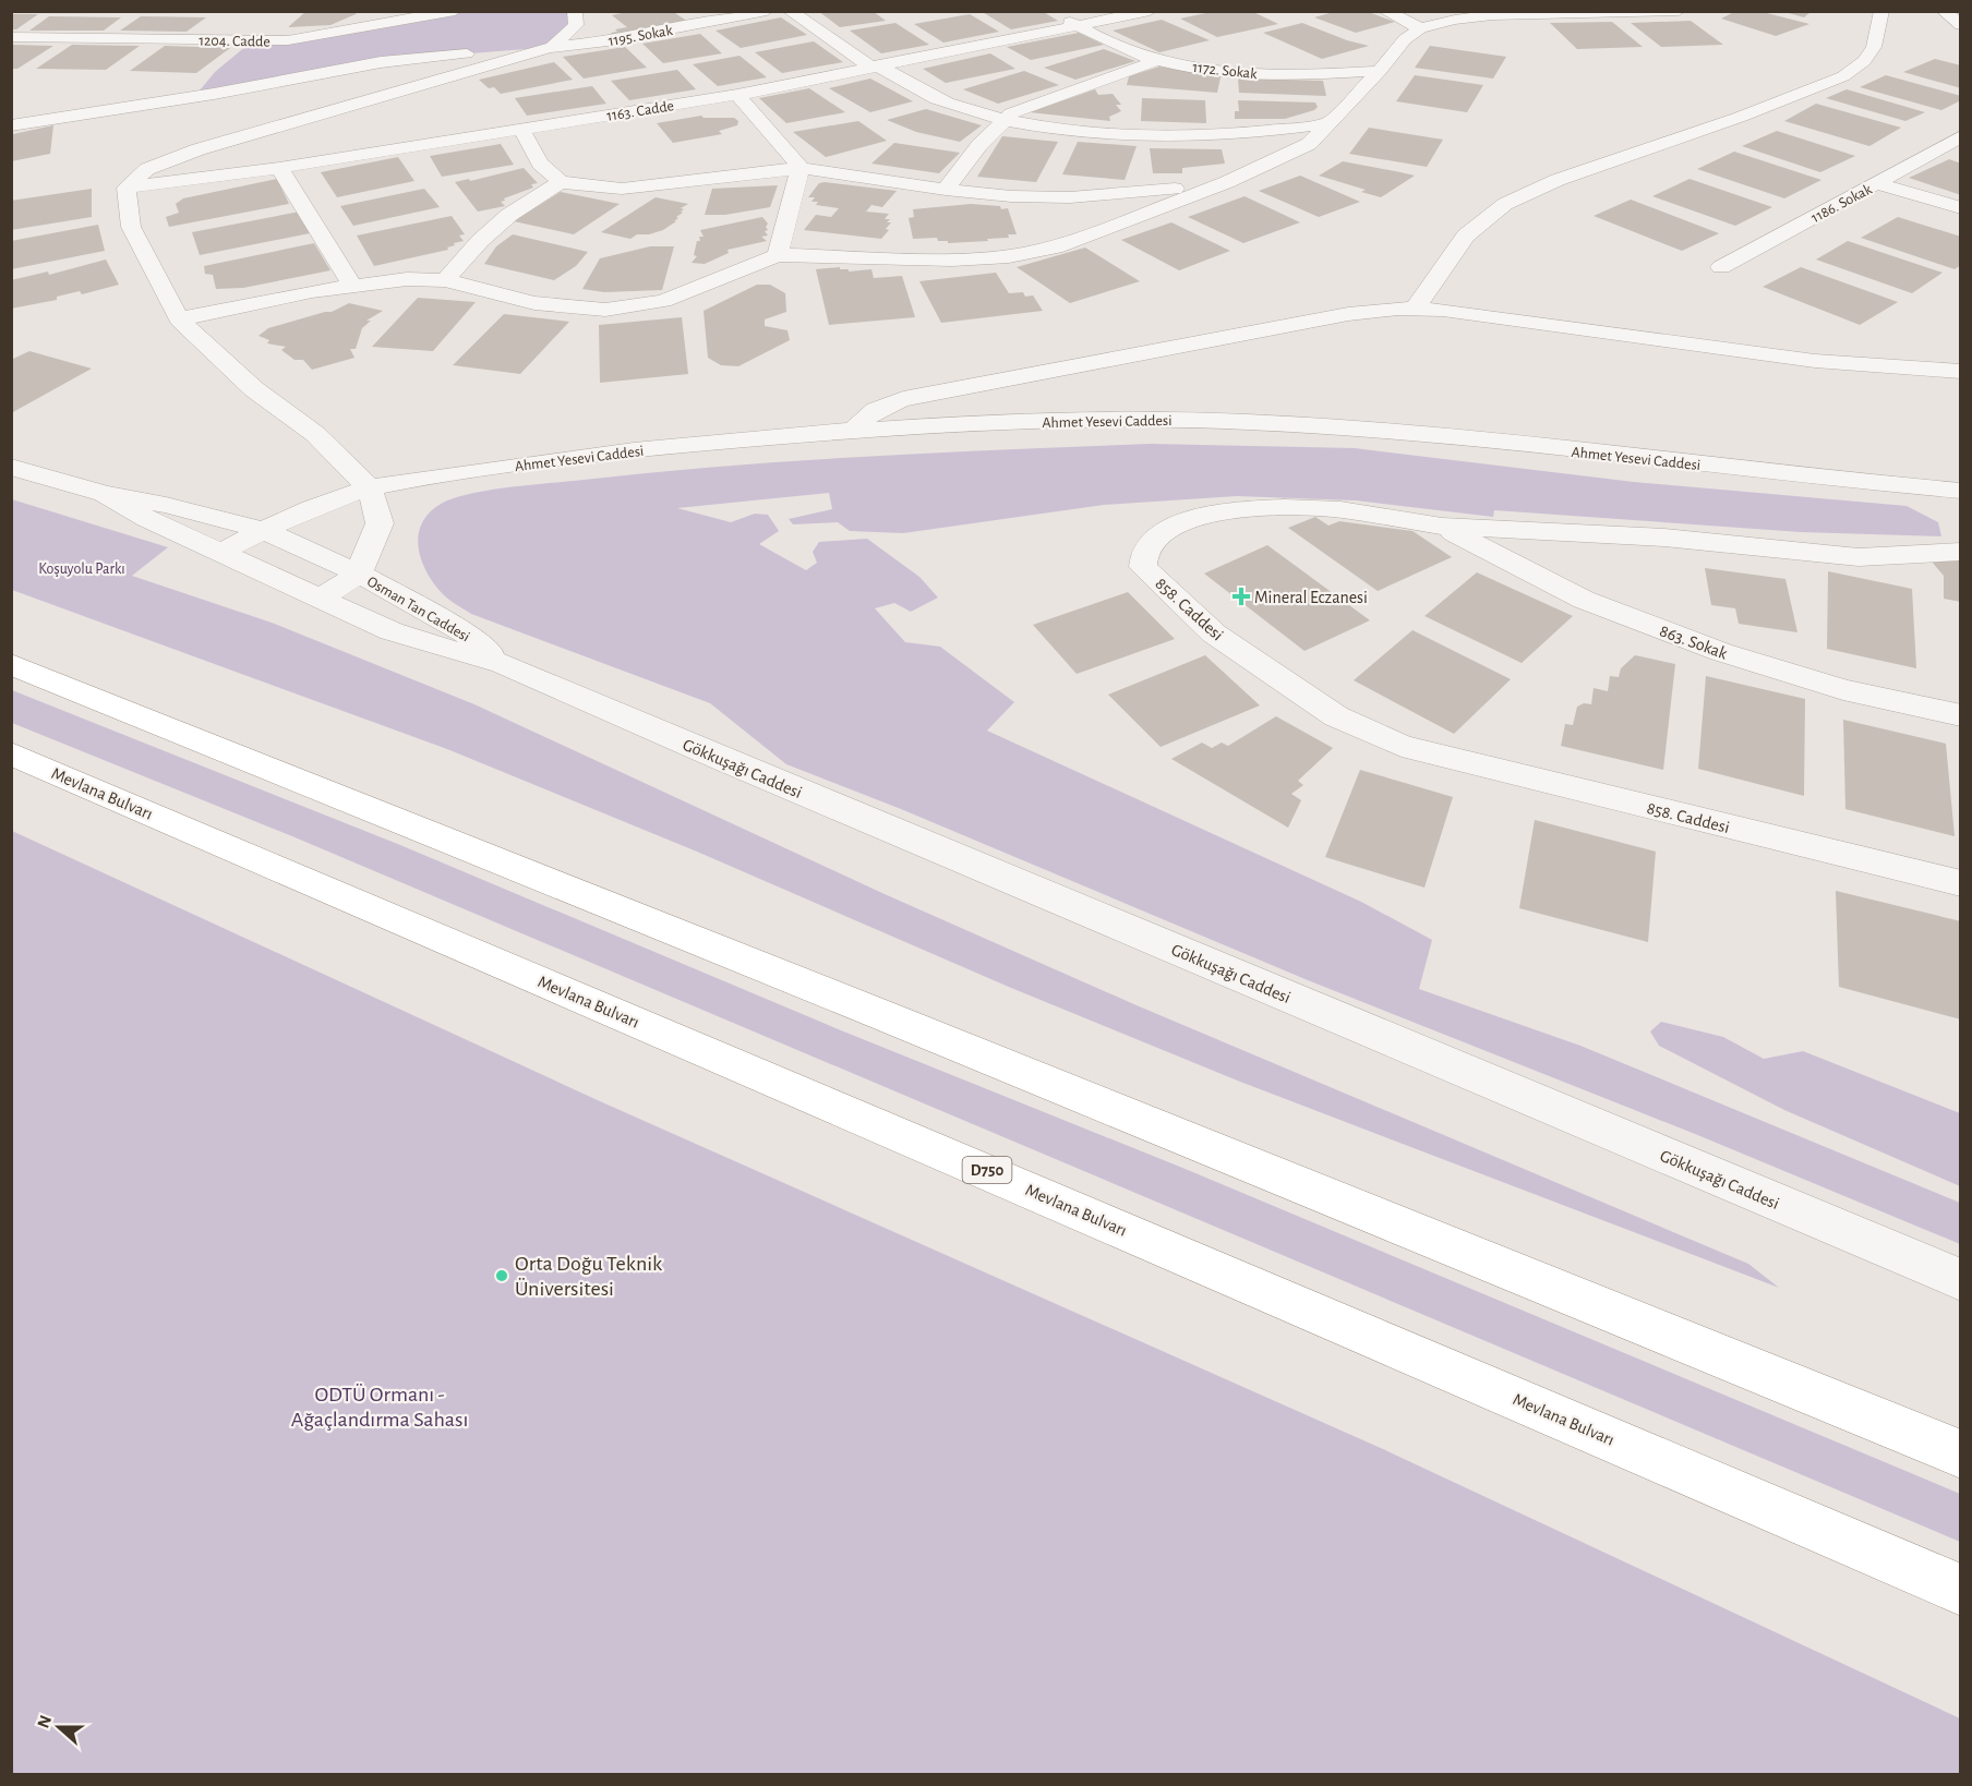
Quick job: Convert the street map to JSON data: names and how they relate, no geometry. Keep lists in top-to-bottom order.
{
  "streets": {
    "highway": ["Mevlana Bulvarı", "D750"],
    "street": [
      "1195. Sokak",
      "1204. Cadde",
      "1172. Sokak",
      "1163. Cadde",
      "1186. Sokak",
      "Ahmet Yesevi Caddesi",
      "Osman Tan Caddesi",
      "858. Caddesi",
      "863. Sokak",
      "Gökkuşağı Caddesi"
    ]
  },
  "crossings": [
    ["1172. Sokak", "1163. Cadde"],
    ["Ahmet Yesevi Caddesi", "Osman Tan Caddesi"],
    ["Osman Tan Caddesi", "Gökkuşağı Caddesi"],
    ["858. Caddesi", "863. Sokak"]
  ],
  "parks": ["Koşuyolu Parkı", "ODTÜ Ormanı - Ağaçlandırma Sahası"],
  "places": {
    "health": ["Mineral Eczanesi"],
    "other": ["Orta Doğu Teknik Üniversitesi"]
  },
  "north": "left"
}
